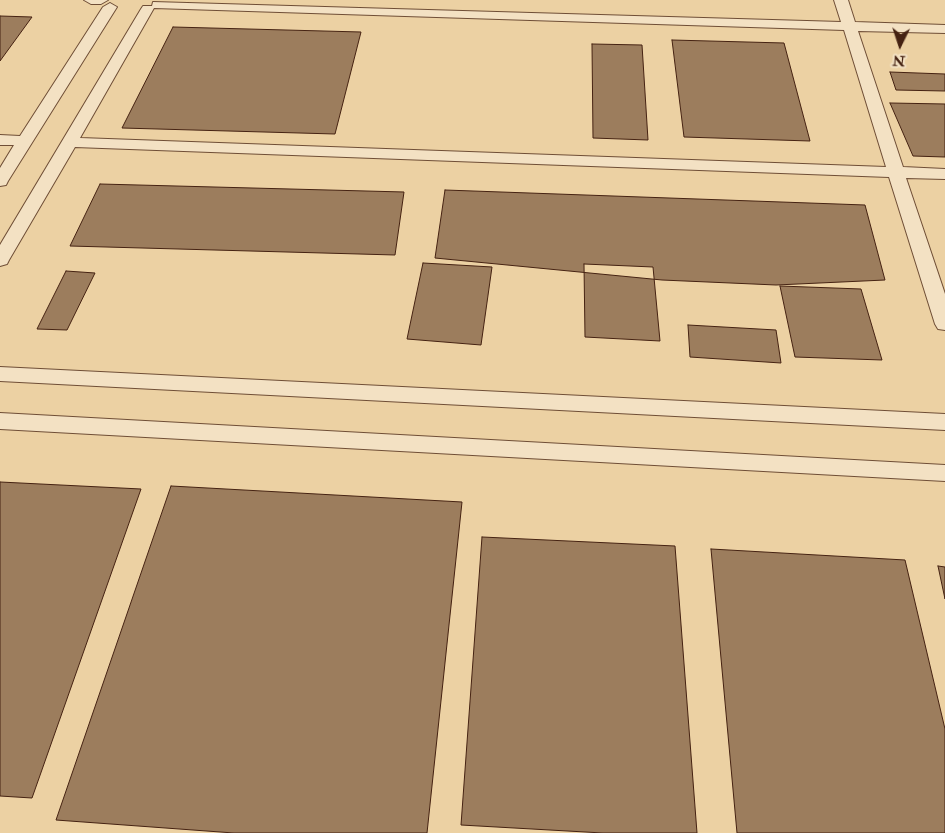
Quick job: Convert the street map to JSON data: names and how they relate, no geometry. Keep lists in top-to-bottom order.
{
  "north": "bottom"
}
